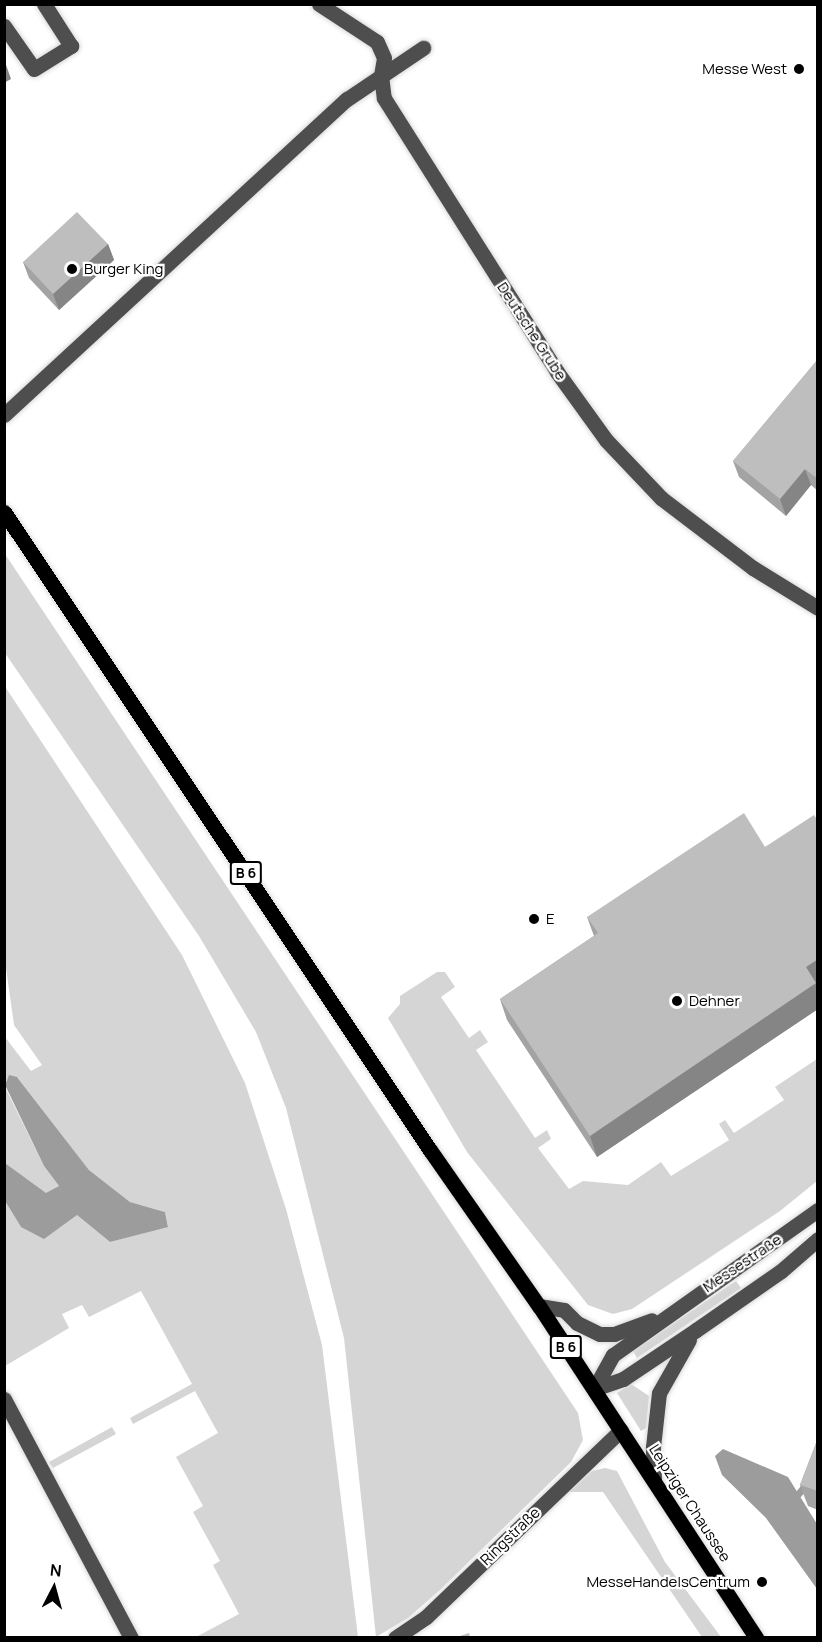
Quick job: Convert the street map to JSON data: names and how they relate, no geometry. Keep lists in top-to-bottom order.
{
  "streets": {
    "main road": ["B 6", "Leipziger Chaussee"],
    "street": ["Deutsche Grube", "Messestraße", "Ringstraße"]
  },
  "crossings": [
    ["B 6", "Messestraße"],
    ["B 6", "Leipziger Chaussee"],
    ["Messestraße", "Leipziger Chaussee"],
    ["Leipziger Chaussee", "Ringstraße"]
  ],
  "places": [
    "Messe West",
    "Burger King",
    "E",
    "Dehner",
    "MesseHandelsCentrum"
  ],
  "north": "top"
}
